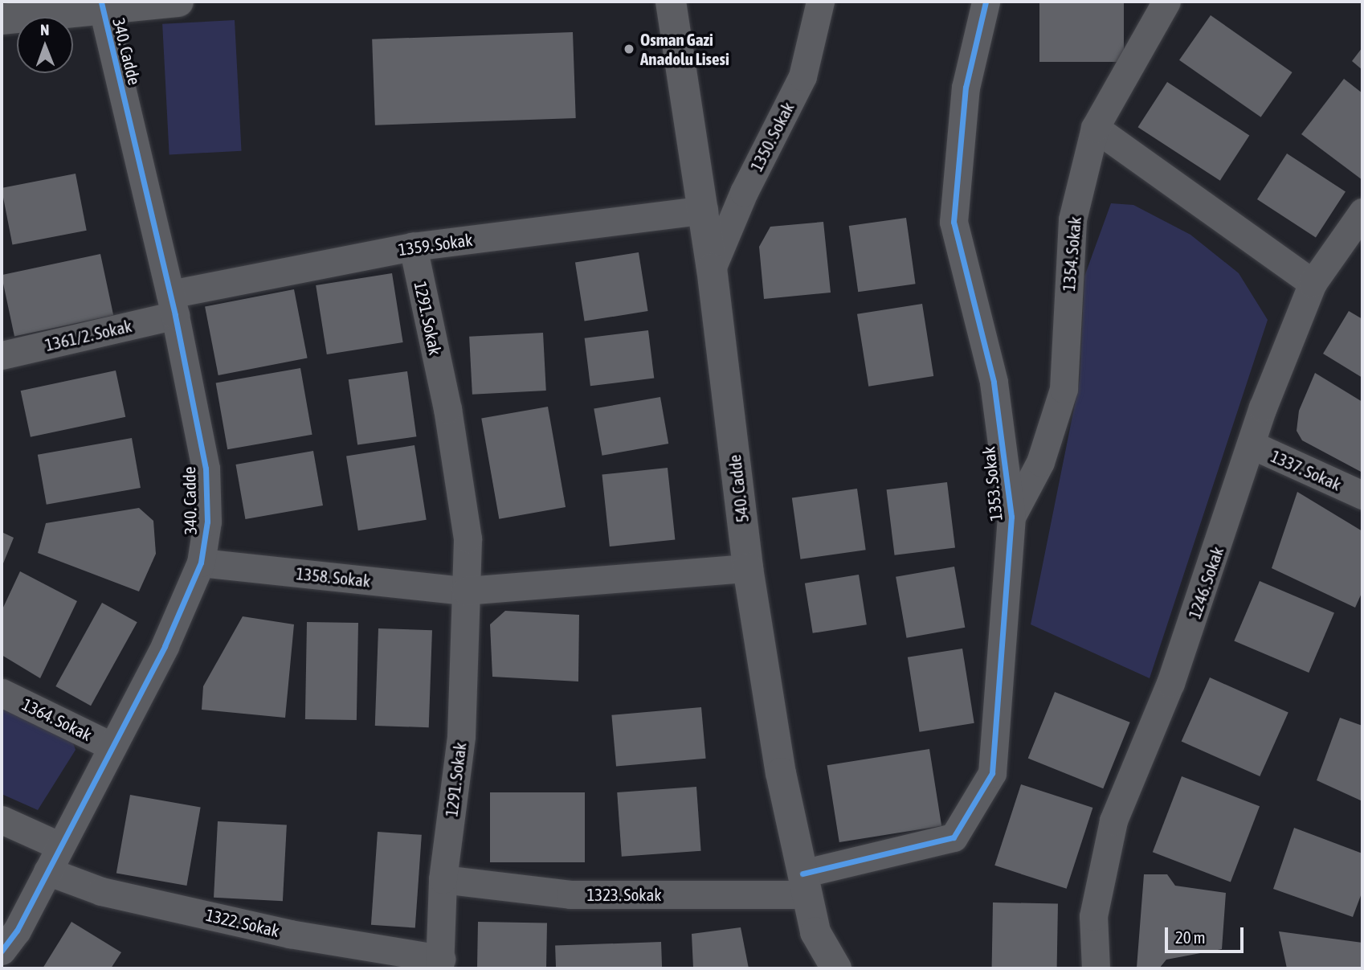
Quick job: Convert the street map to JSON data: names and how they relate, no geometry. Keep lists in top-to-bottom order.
{
  "streets": {
    "street": [
      "340. Cadde",
      "1350. Sokak",
      "1359. Sokak",
      "1354. Sokak",
      "1291. Sokak",
      "1361/2. Sokak",
      "1337. Sokak",
      "1353. Sokak",
      "540. Cadde",
      "1358. Sokak",
      "1246. Sokak",
      "1364. Sokak",
      "1323. Sokak",
      "1322. Sokak"
    ]
  },
  "crossings": [
    ["340. Cadde", "1359. Sokak"],
    ["340. Cadde", "1361/2. Sokak"],
    ["340. Cadde", "1358. Sokak"],
    ["340. Cadde", "1364. Sokak"],
    ["340. Cadde", "1322. Sokak"],
    ["1350. Sokak", "540. Cadde"],
    ["1359. Sokak", "1291. Sokak"],
    ["1359. Sokak", "1361/2. Sokak"],
    ["1359. Sokak", "540. Cadde"],
    ["1354. Sokak", "1353. Sokak"],
    ["1291. Sokak", "1358. Sokak"],
    ["1291. Sokak", "1323. Sokak"],
    ["1291. Sokak", "1322. Sokak"],
    ["1337. Sokak", "1246. Sokak"],
    ["1353. Sokak", "540. Cadde"],
    ["1353. Sokak", "1323. Sokak"],
    ["540. Cadde", "1323. Sokak"]
  ],
  "places": ["Osman Gazi Anadolu Lisesi"],
  "scale_bar": "20 m",
  "north": "top"
}
